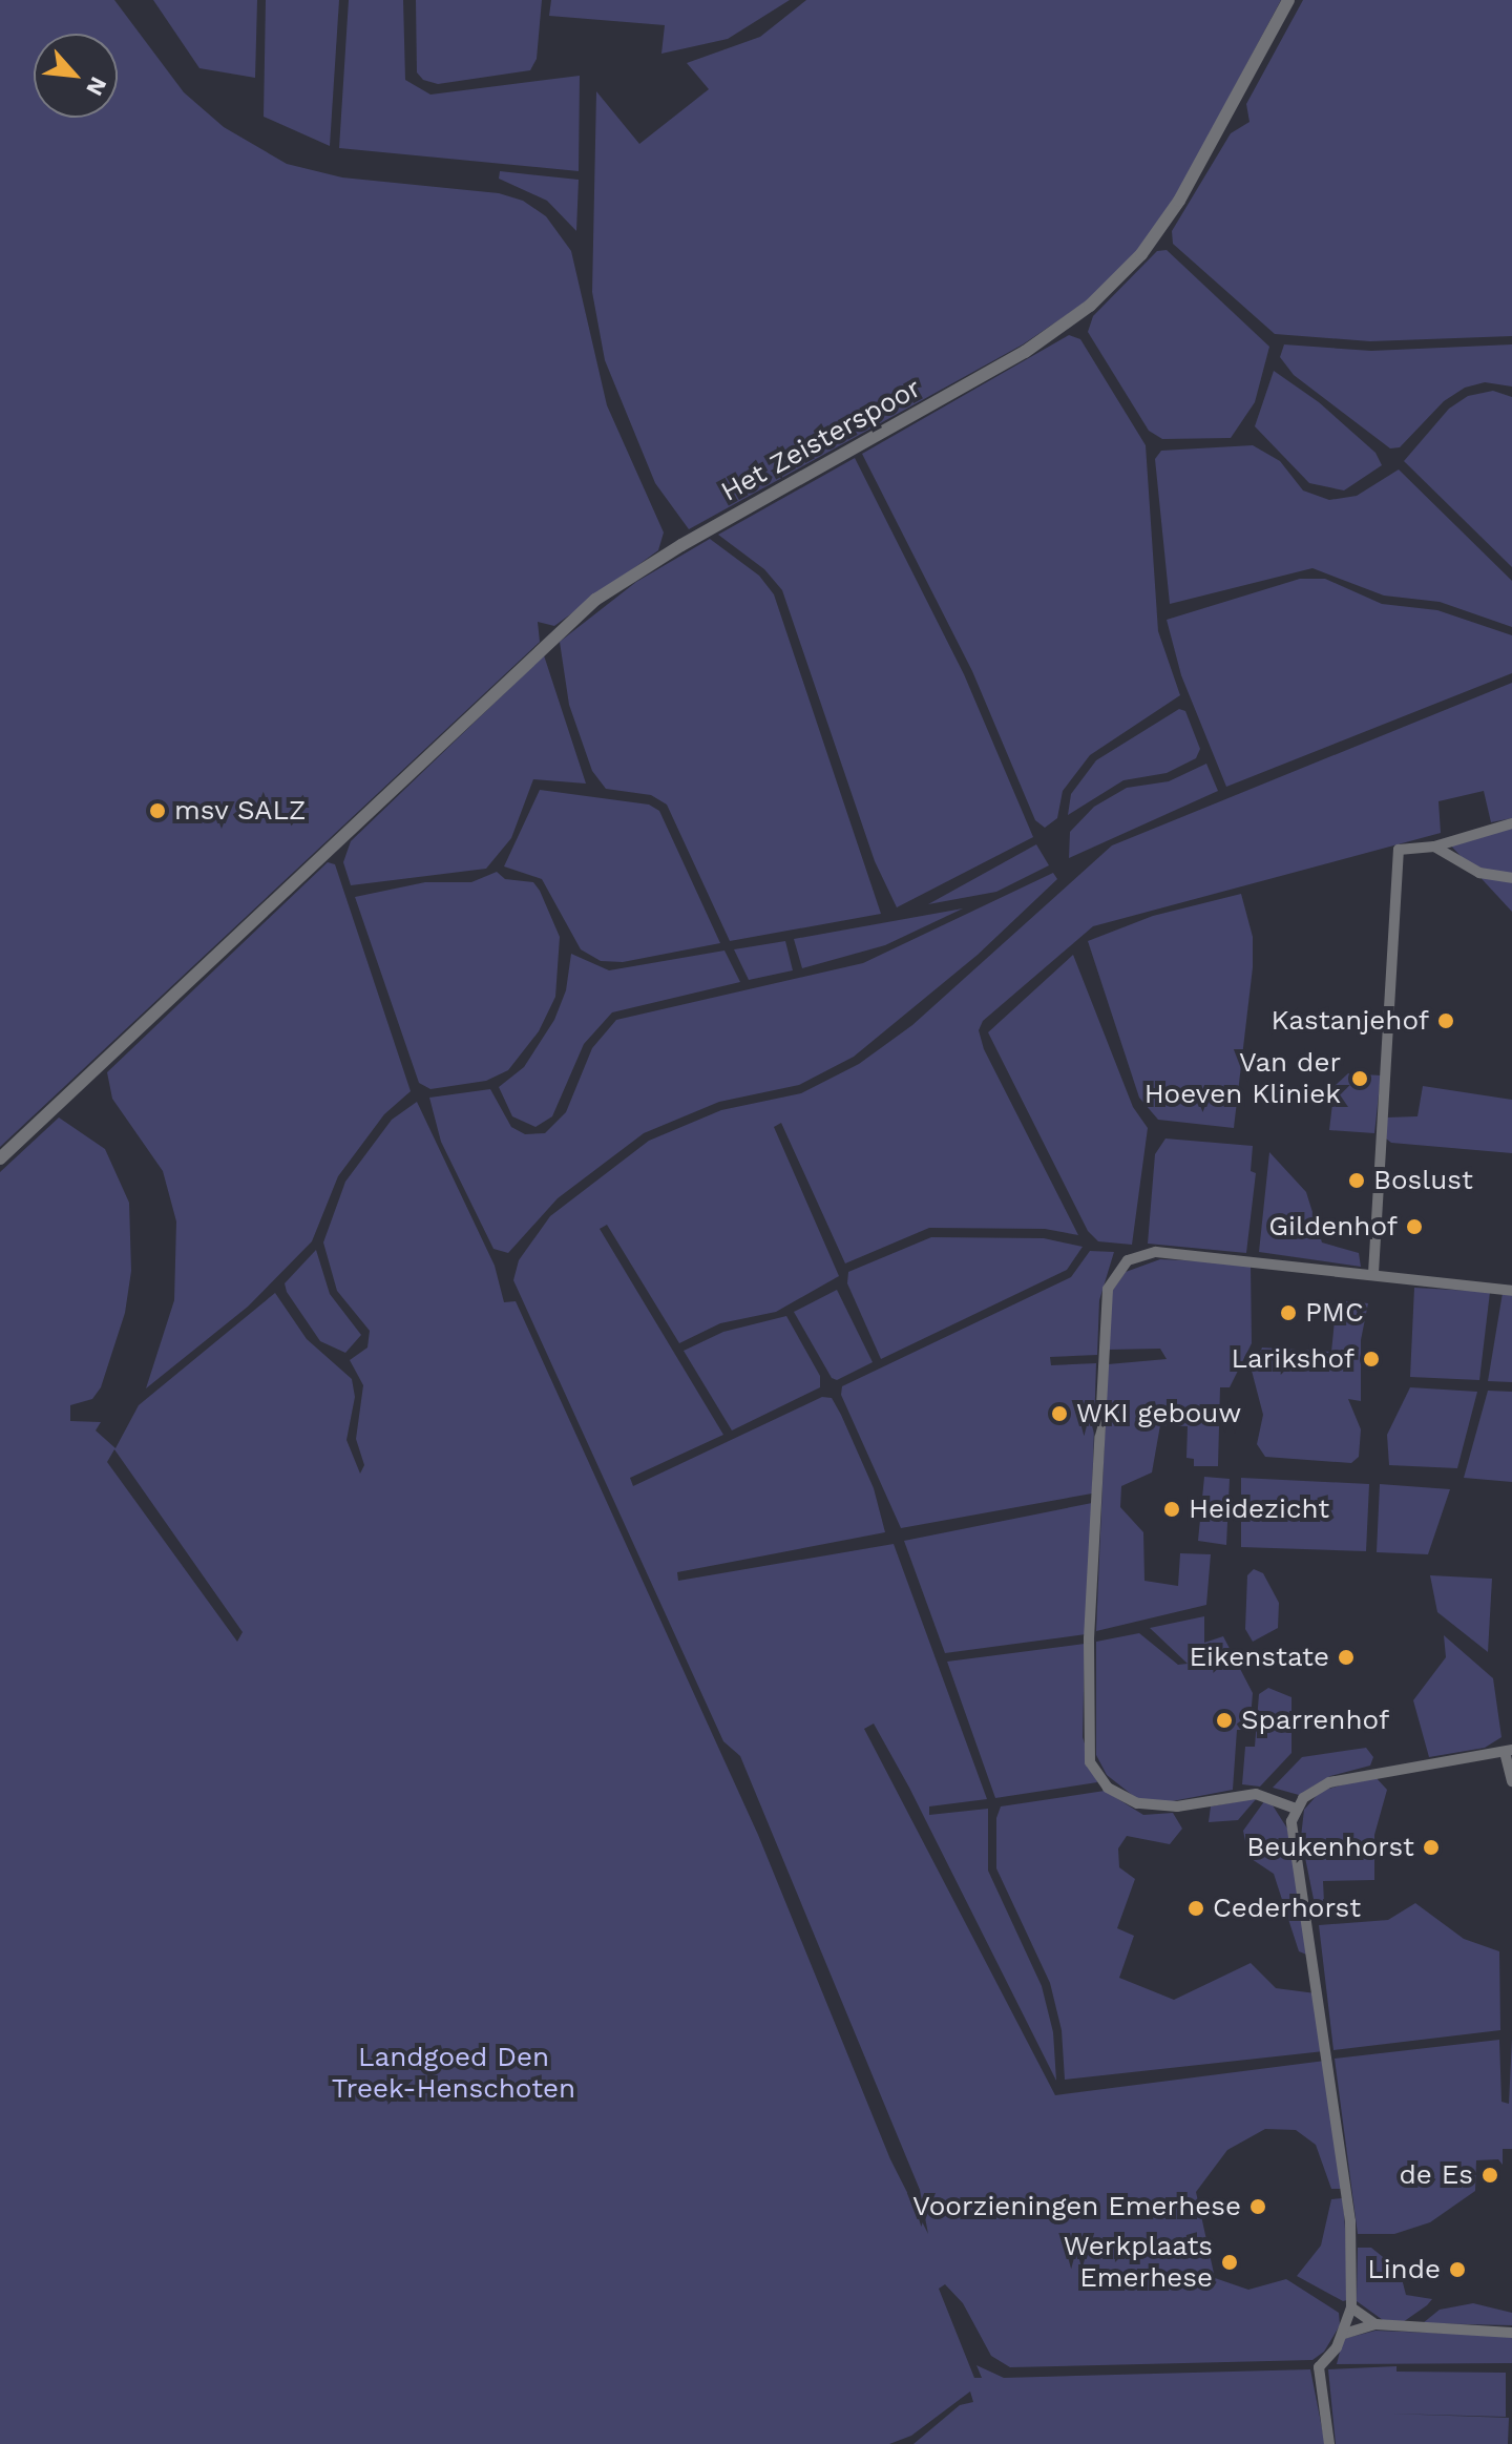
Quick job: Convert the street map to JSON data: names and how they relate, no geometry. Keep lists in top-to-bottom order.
{
  "streets": {
    "street": ["Het Zeisterspoor"]
  },
  "parks": ["Landgoed Den Treek-Henschoten"],
  "places": [
    "msv SALZ",
    "Kastanjehof",
    "Van der Hoeven Kliniek",
    "Boslust",
    "Gildenhof",
    "PMC",
    "Larikshof",
    "WKI gebouw",
    "Heidezicht",
    "Eikenstate",
    "Sparrenhof",
    "Beukenhorst",
    "Cederhorst",
    "de Es",
    "Voorzieningen Emerhese",
    "Werkplaats Emerhese",
    "Linde"
  ],
  "north": "bottom right"
}
